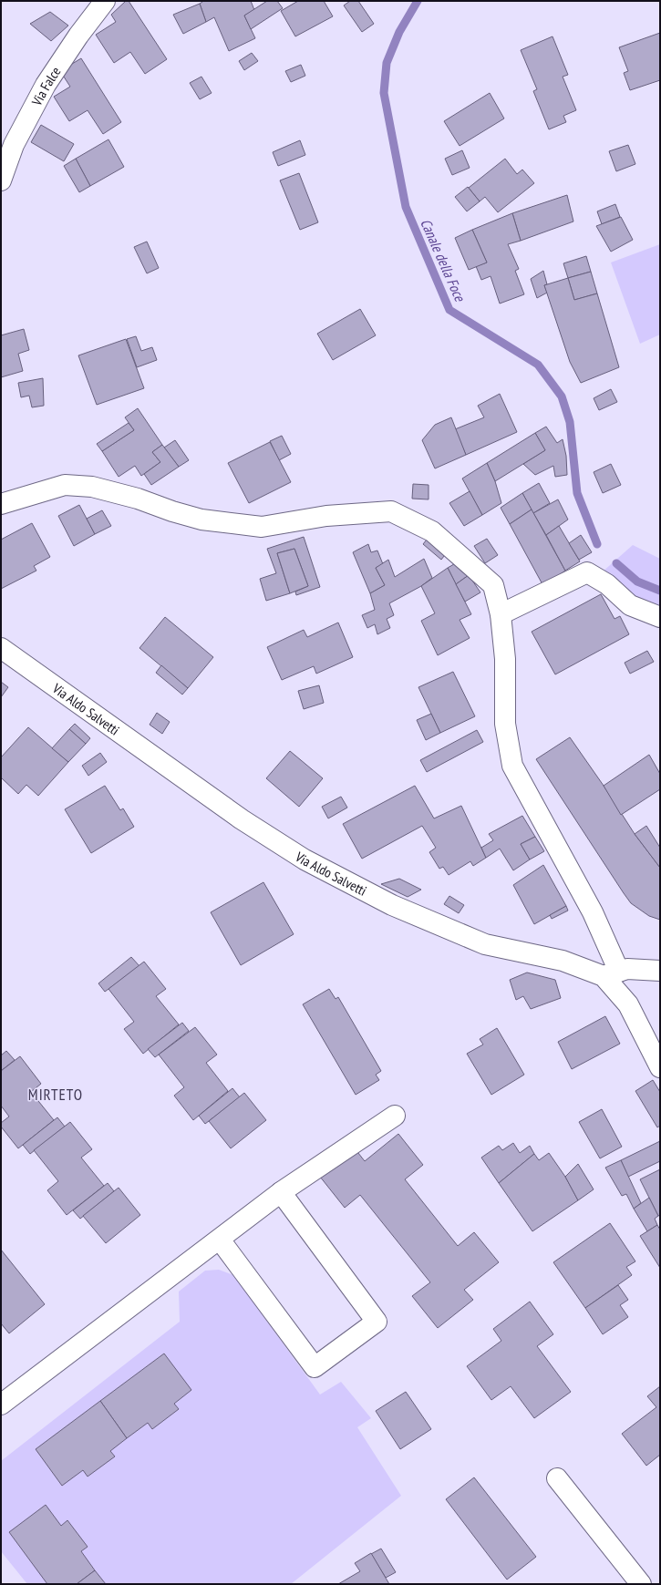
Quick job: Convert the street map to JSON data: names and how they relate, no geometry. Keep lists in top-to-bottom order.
{
  "streets": {
    "street": ["Via Falce", "Via Aldo Salvetti"]
  },
  "districts": ["MIRTETO"],
  "water": ["Canale della Foce"]
}
